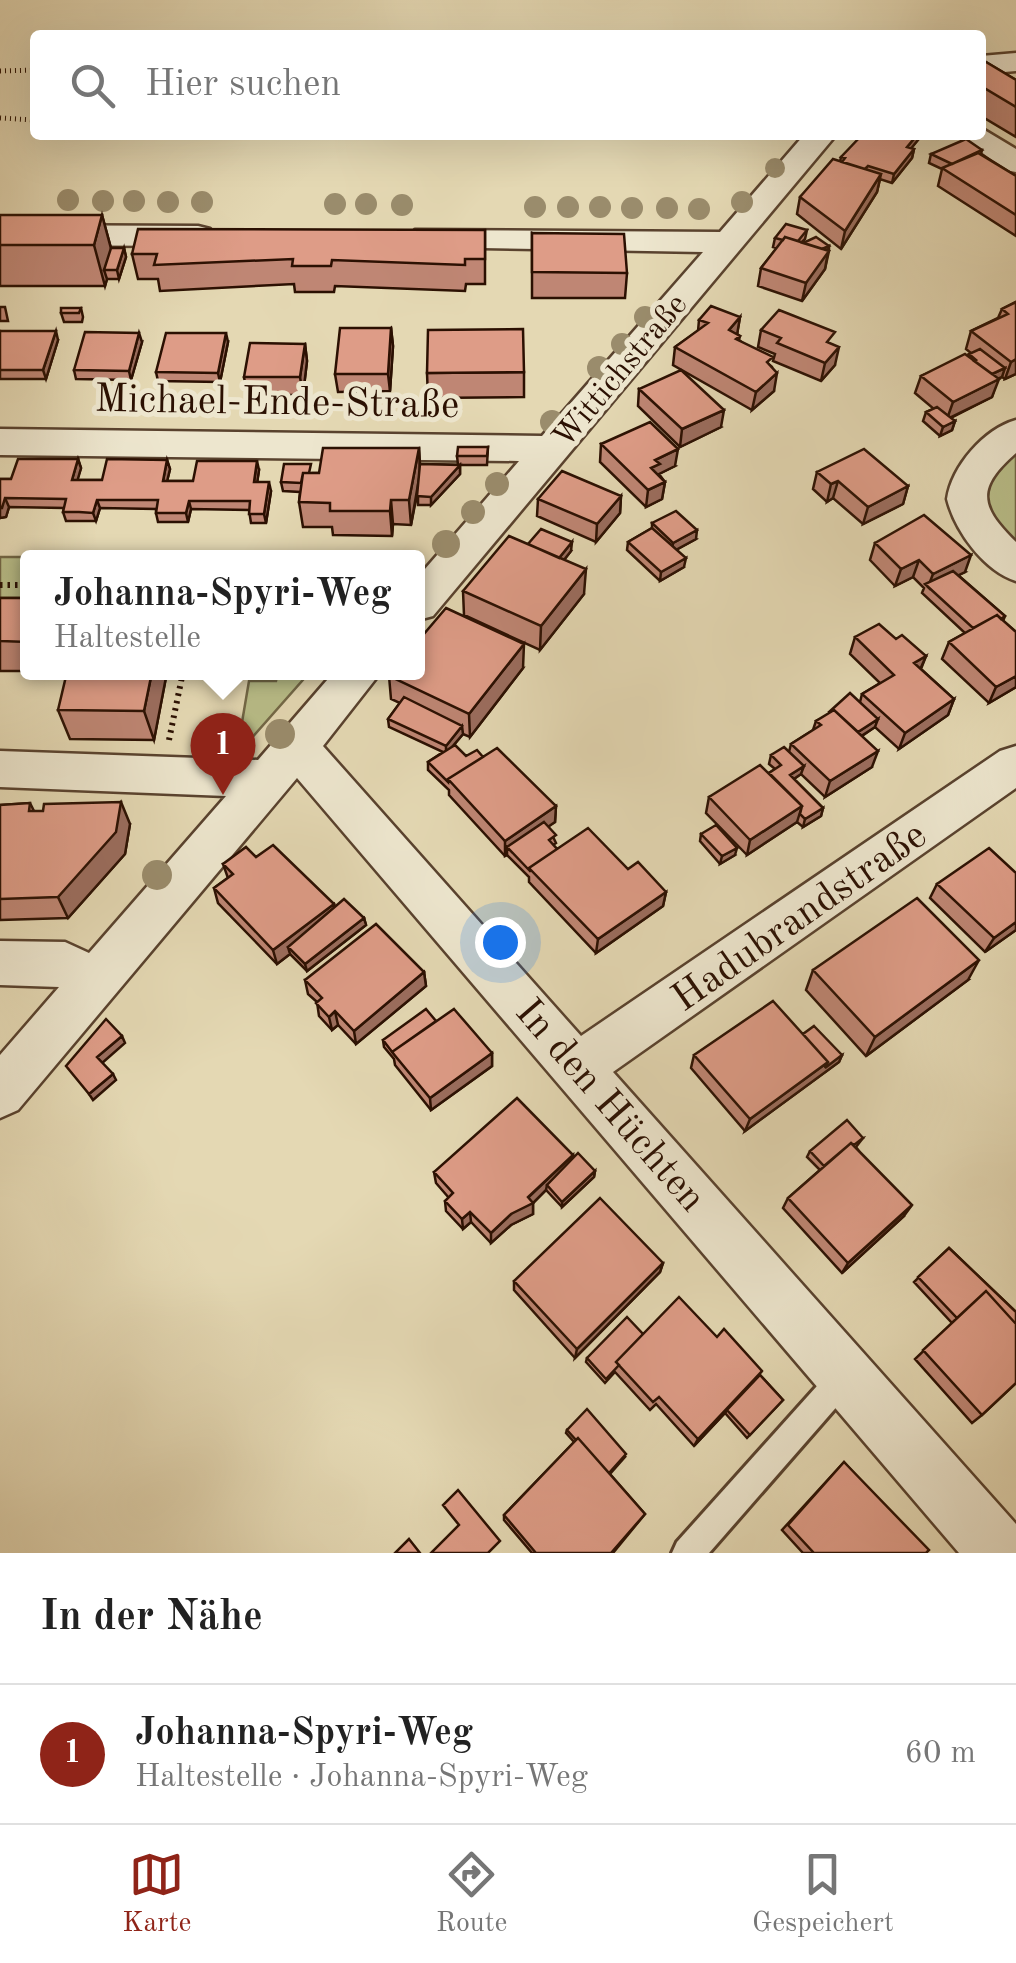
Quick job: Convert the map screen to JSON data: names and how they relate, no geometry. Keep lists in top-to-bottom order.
{
  "streets": {
    "street": [
      "Wittichstraße",
      "Michael-Ende-Straße",
      "Hadubrandstraße",
      "In den Hüchten"
    ]
  },
  "crossings": [
    ["Wittichstraße", "Michael-Ende-Straße"],
    ["Hadubrandstraße", "In den Hüchten"]
  ],
  "page": {
    "search": "Hier suchen",
    "popup": ["Johanna-Spyri-Weg", "Haltestelle"],
    "pins": "1",
    "heading": "In der Nähe",
    "list": [
      {
        "mark": "1",
        "name": "Johanna-Spyri-Weg",
        "note": "Haltestelle · Johanna-Spyri-Weg",
        "value": "60 m"
      }
    ],
    "nav": ["Karte", "Route", "Gespeichert"]
  }
}
